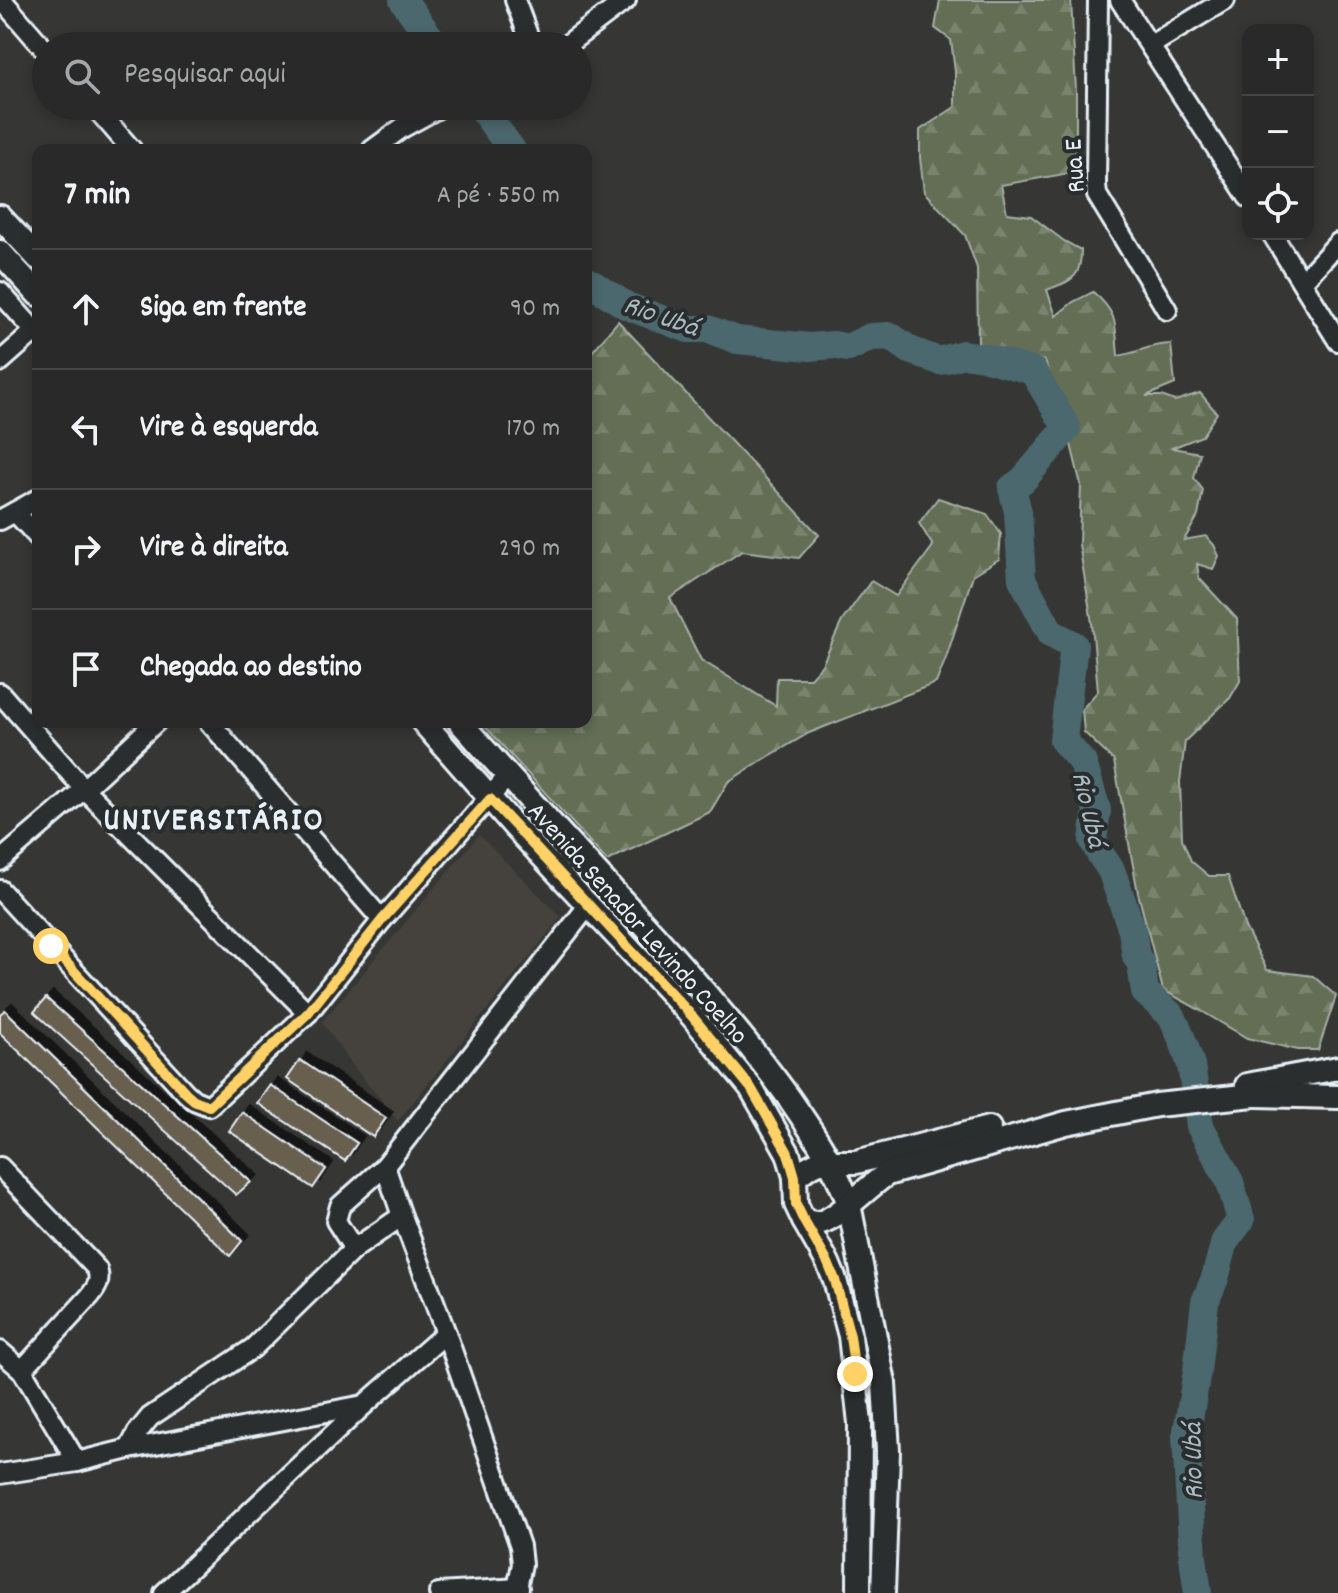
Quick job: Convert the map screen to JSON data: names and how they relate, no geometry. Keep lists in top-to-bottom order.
{
  "streets": {
    "street": ["Rua E", "Avenida Senador Levindo Coelho"]
  },
  "districts": ["UNIVERSITÁRIO"],
  "water": ["Rio Ubá"],
  "page": {
    "map_buttons": ["+", "−"],
    "search": "Pesquisar aqui",
    "heading": ["7 min", "A pé · 550 m"],
    "list": [
      ["Siga em frente", "90 m"],
      ["Vire à esquerda", "170 m"],
      ["Vire à direita", "290 m"],
      "Chegada ao destino"
    ]
  }
}
